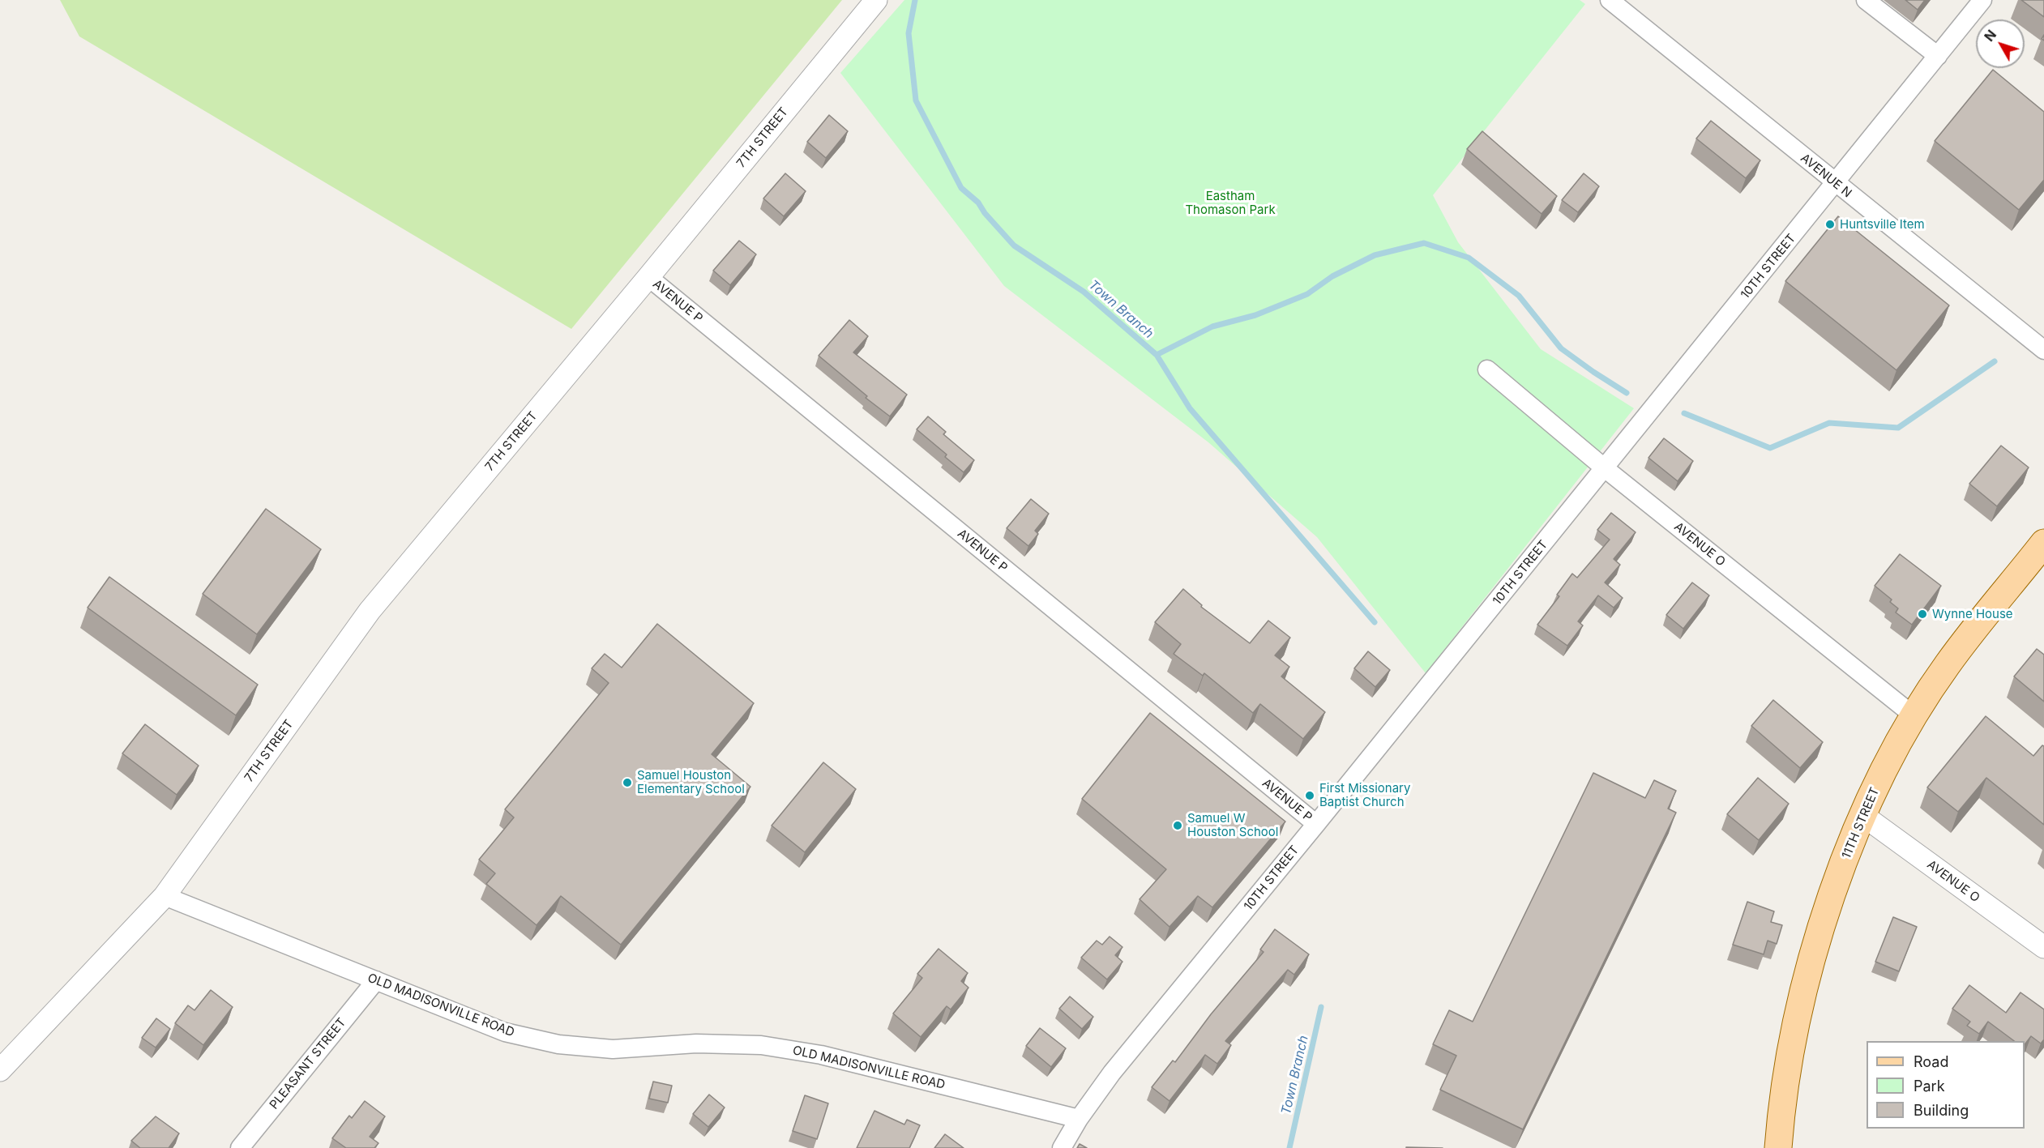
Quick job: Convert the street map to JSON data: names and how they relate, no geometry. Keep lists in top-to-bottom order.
{
  "streets": {
    "main road": ["11TH STREET"],
    "street": [
      "7TH STREET",
      "AVENUE N",
      "10TH STREET",
      "AVENUE P",
      "AVENUE O",
      "OLD MADISONVILLE ROAD",
      "PLEASANT STREET"
    ]
  },
  "crossings": [
    ["7TH STREET", "AVENUE P"],
    ["7TH STREET", "OLD MADISONVILLE ROAD"],
    ["AVENUE N", "10TH STREET"],
    ["10TH STREET", "AVENUE P"],
    ["10TH STREET", "AVENUE O"],
    ["10TH STREET", "OLD MADISONVILLE ROAD"],
    ["AVENUE O", "11TH STREET"],
    ["OLD MADISONVILLE ROAD", "PLEASANT STREET"]
  ],
  "water": ["Town Branch"],
  "parks": ["Eastham Thomason Park"],
  "places": [
    "Huntsville Item",
    "Wynne House",
    "Samuel Houston Elementary School",
    "First Missionary Baptist Church",
    "Samuel W Houston School"
  ],
  "legend": ["Road", "Park", "Building"],
  "north": "top left"
}
